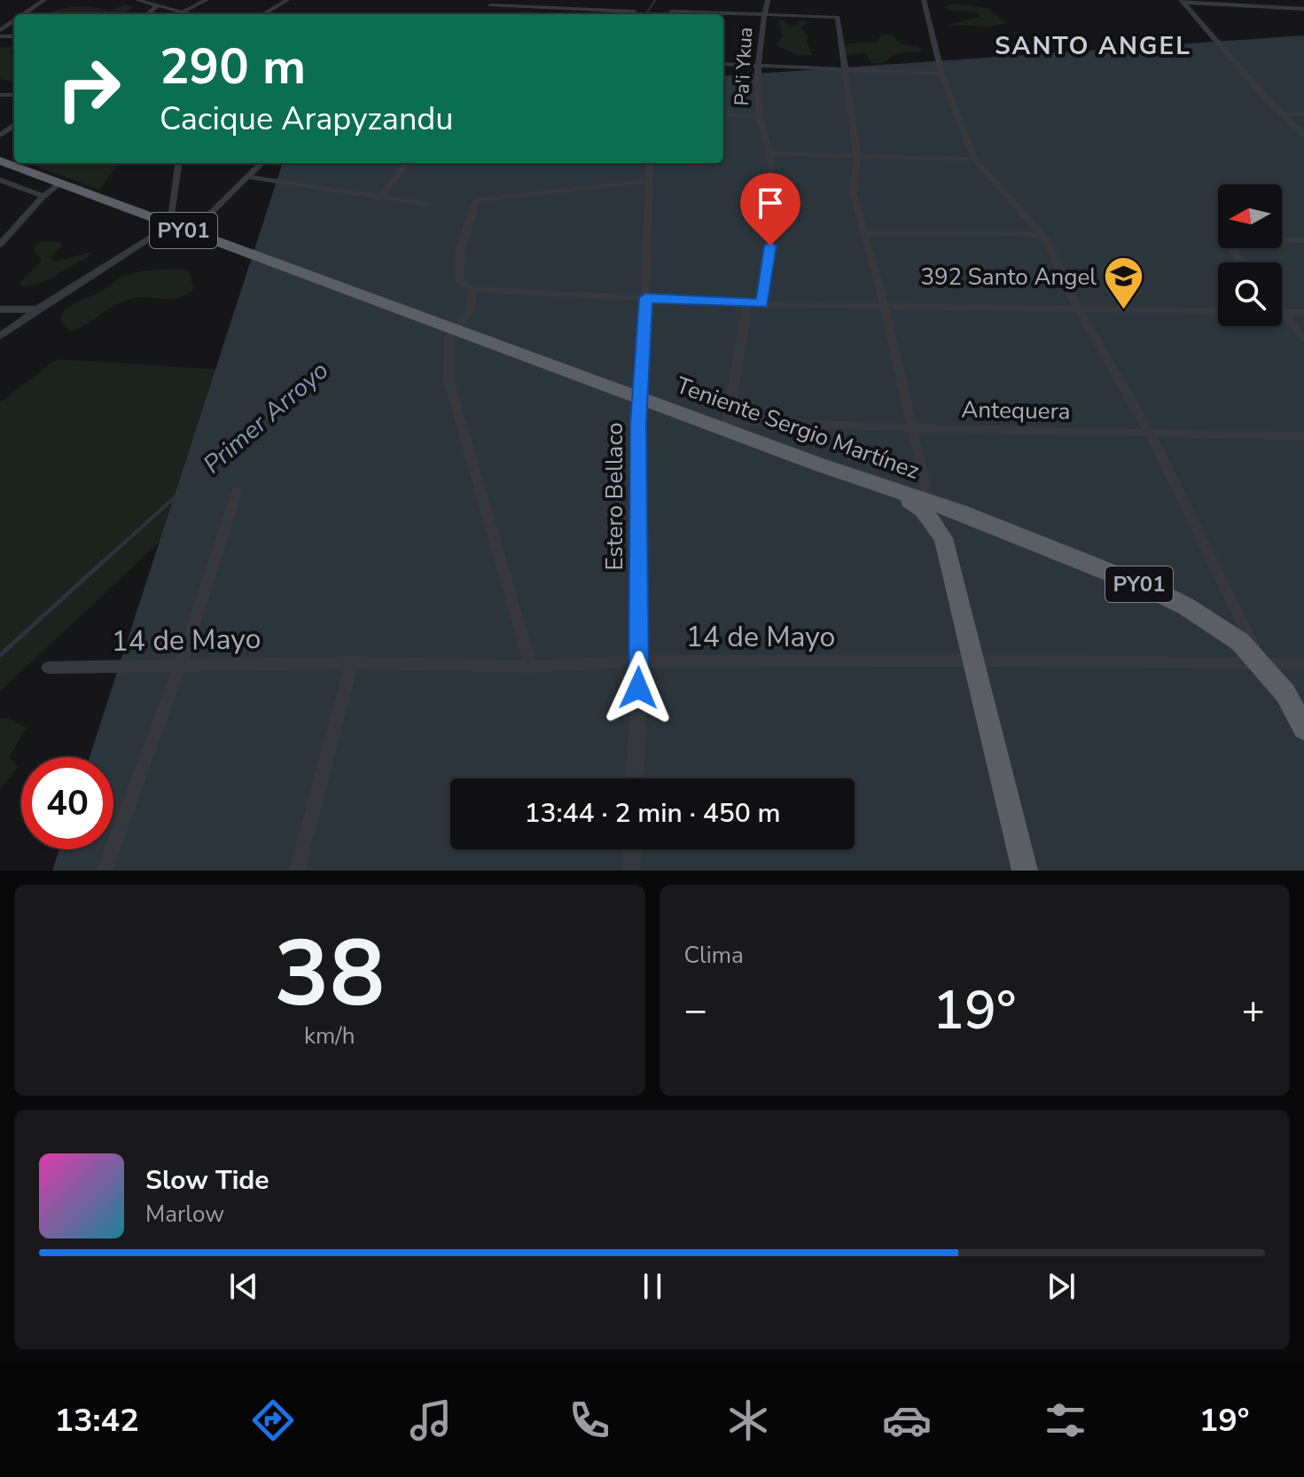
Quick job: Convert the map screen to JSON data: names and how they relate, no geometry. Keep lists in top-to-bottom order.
{
  "streets": {
    "highway": ["PY01", "Teniente Sergio Martínez"],
    "street": [
      "Pa'i Ykua",
      "Antequera",
      "Estero Bellaco",
      "14 de Mayo"
    ]
  },
  "crossings": [
    ["PY01", "Teniente Sergio Martínez"],
    ["PY01", "14 de Mayo"],
    ["Antequera", "Teniente Sergio Martínez"],
    ["Teniente Sergio Martínez", "Estero Bellaco"],
    ["Estero Bellaco", "14 de Mayo"]
  ],
  "districts": ["SANTO ANGEL"],
  "water": ["Primer Arroyo"],
  "places": {
    "school or university": ["392 Santo Angel"]
  },
  "north": "left",
  "page": {
    "turn": ["290 m", "Cacique Arapyzandu"],
    "limit": "40",
    "trip": "13:44 · 2 min · 450 m",
    "tile": [
      ["38", "km/h"],
      "Clima"
    ],
    "heat": ["−", "19°", "+"],
    "song": ["Slow Tide", "Marlow"],
    "tabs": ["13:42", "19°"]
  }
}
